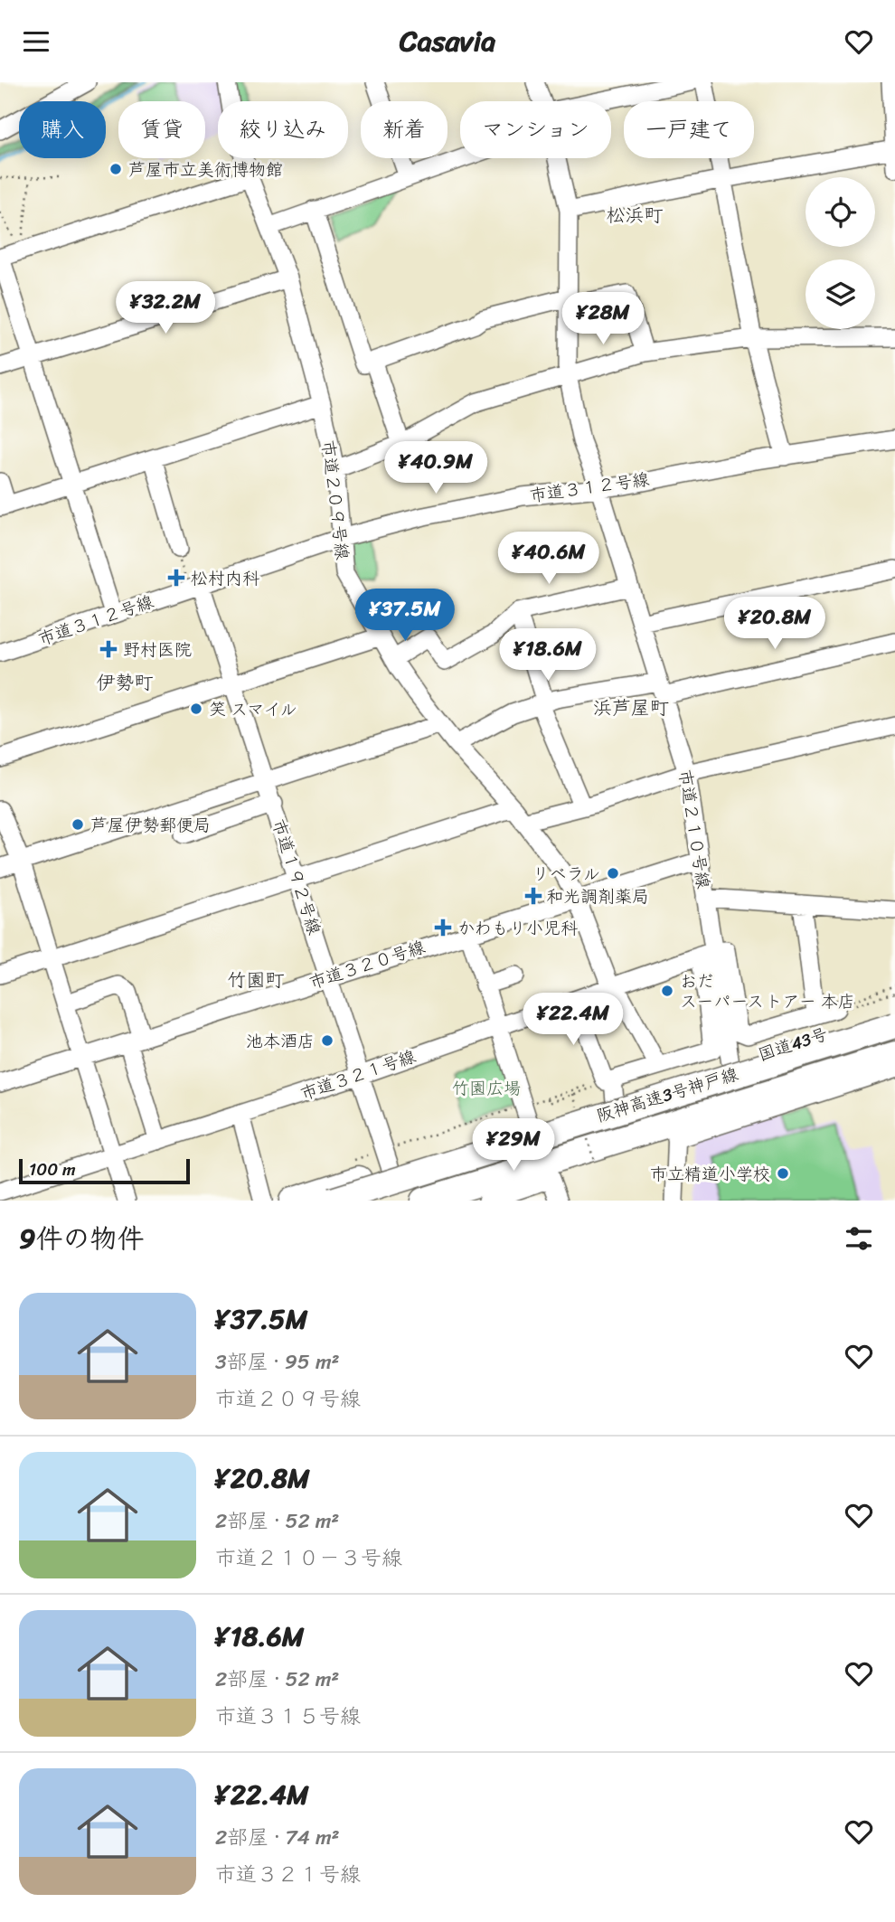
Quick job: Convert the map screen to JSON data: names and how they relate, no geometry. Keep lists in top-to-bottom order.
{
  "streets": {
    "highway": ["国道43号", "阪神高速3号神戸線"],
    "street": [
      "市道３１２号線",
      "市道２０９号線",
      "市道２１０号線",
      "市道１９２号線",
      "市道３２０号線",
      "市道３２１号線"
    ]
  },
  "crossings": [
    ["市道３１２号線", "市道２０９号線"],
    ["市道３１２号線", "市道２１０号線"],
    ["市道３１２号線", "市道１９２号線"],
    ["市道２０９号線", "市道３２０号線"],
    ["市道２０９号線", "市道３２１号線"],
    ["市道２１０号線", "市道３２０号線"],
    ["市道２１０号線", "国道43号"],
    ["市道２１０号線", "市道３２１号線"],
    ["市道１９２号線", "市道３２０号線"],
    ["市道１９２号線", "国道43号"],
    ["市道１９２号線", "市道３２１号線"]
  ],
  "districts": [
    "松浜町",
    "伊勢町",
    "浜芦屋町",
    "竹園町"
  ],
  "parks": ["竹園広場"],
  "places": {
    "other": [
      "芦屋市立美術博物館",
      "笑 スマイル",
      "芦屋伊勢郵便局",
      "リベラル",
      "おだ スーパーストアー 本店",
      "池本酒店",
      "市立精道小学校"
    ],
    "health": [
      "松村内科",
      "野村医院",
      "和光調剤薬局",
      "かわもり小児科"
    ]
  },
  "scale_bar": "100 m",
  "page": {
    "header": "Casavia",
    "chip": [
      "購入",
      "賃貸",
      "絞り込み",
      "新着",
      "マンション",
      "一戸建て"
    ],
    "price": [
      "¥32.2M",
      "¥28M",
      "¥40.9M",
      "¥40.6M",
      "¥37.5M",
      "¥20.8M",
      "¥18.6M",
      "¥22.4M",
      "¥29M"
    ],
    "scale": "100 m",
    "heading": "9件の物件",
    "list": [
      {
        "name": "¥37.5M",
        "note": "3部屋 · 95 m² · 市道２０９号線"
      },
      {
        "name": "¥20.8M",
        "note": "2部屋 · 52 m² · 市道２１０－３号線"
      },
      {
        "name": "¥18.6M",
        "note": "2部屋 · 52 m² · 市道３１５号線"
      },
      {
        "name": "¥22.4M",
        "note": "2部屋 · 74 m² · 市道３２１号線"
      }
    ]
  }
}
